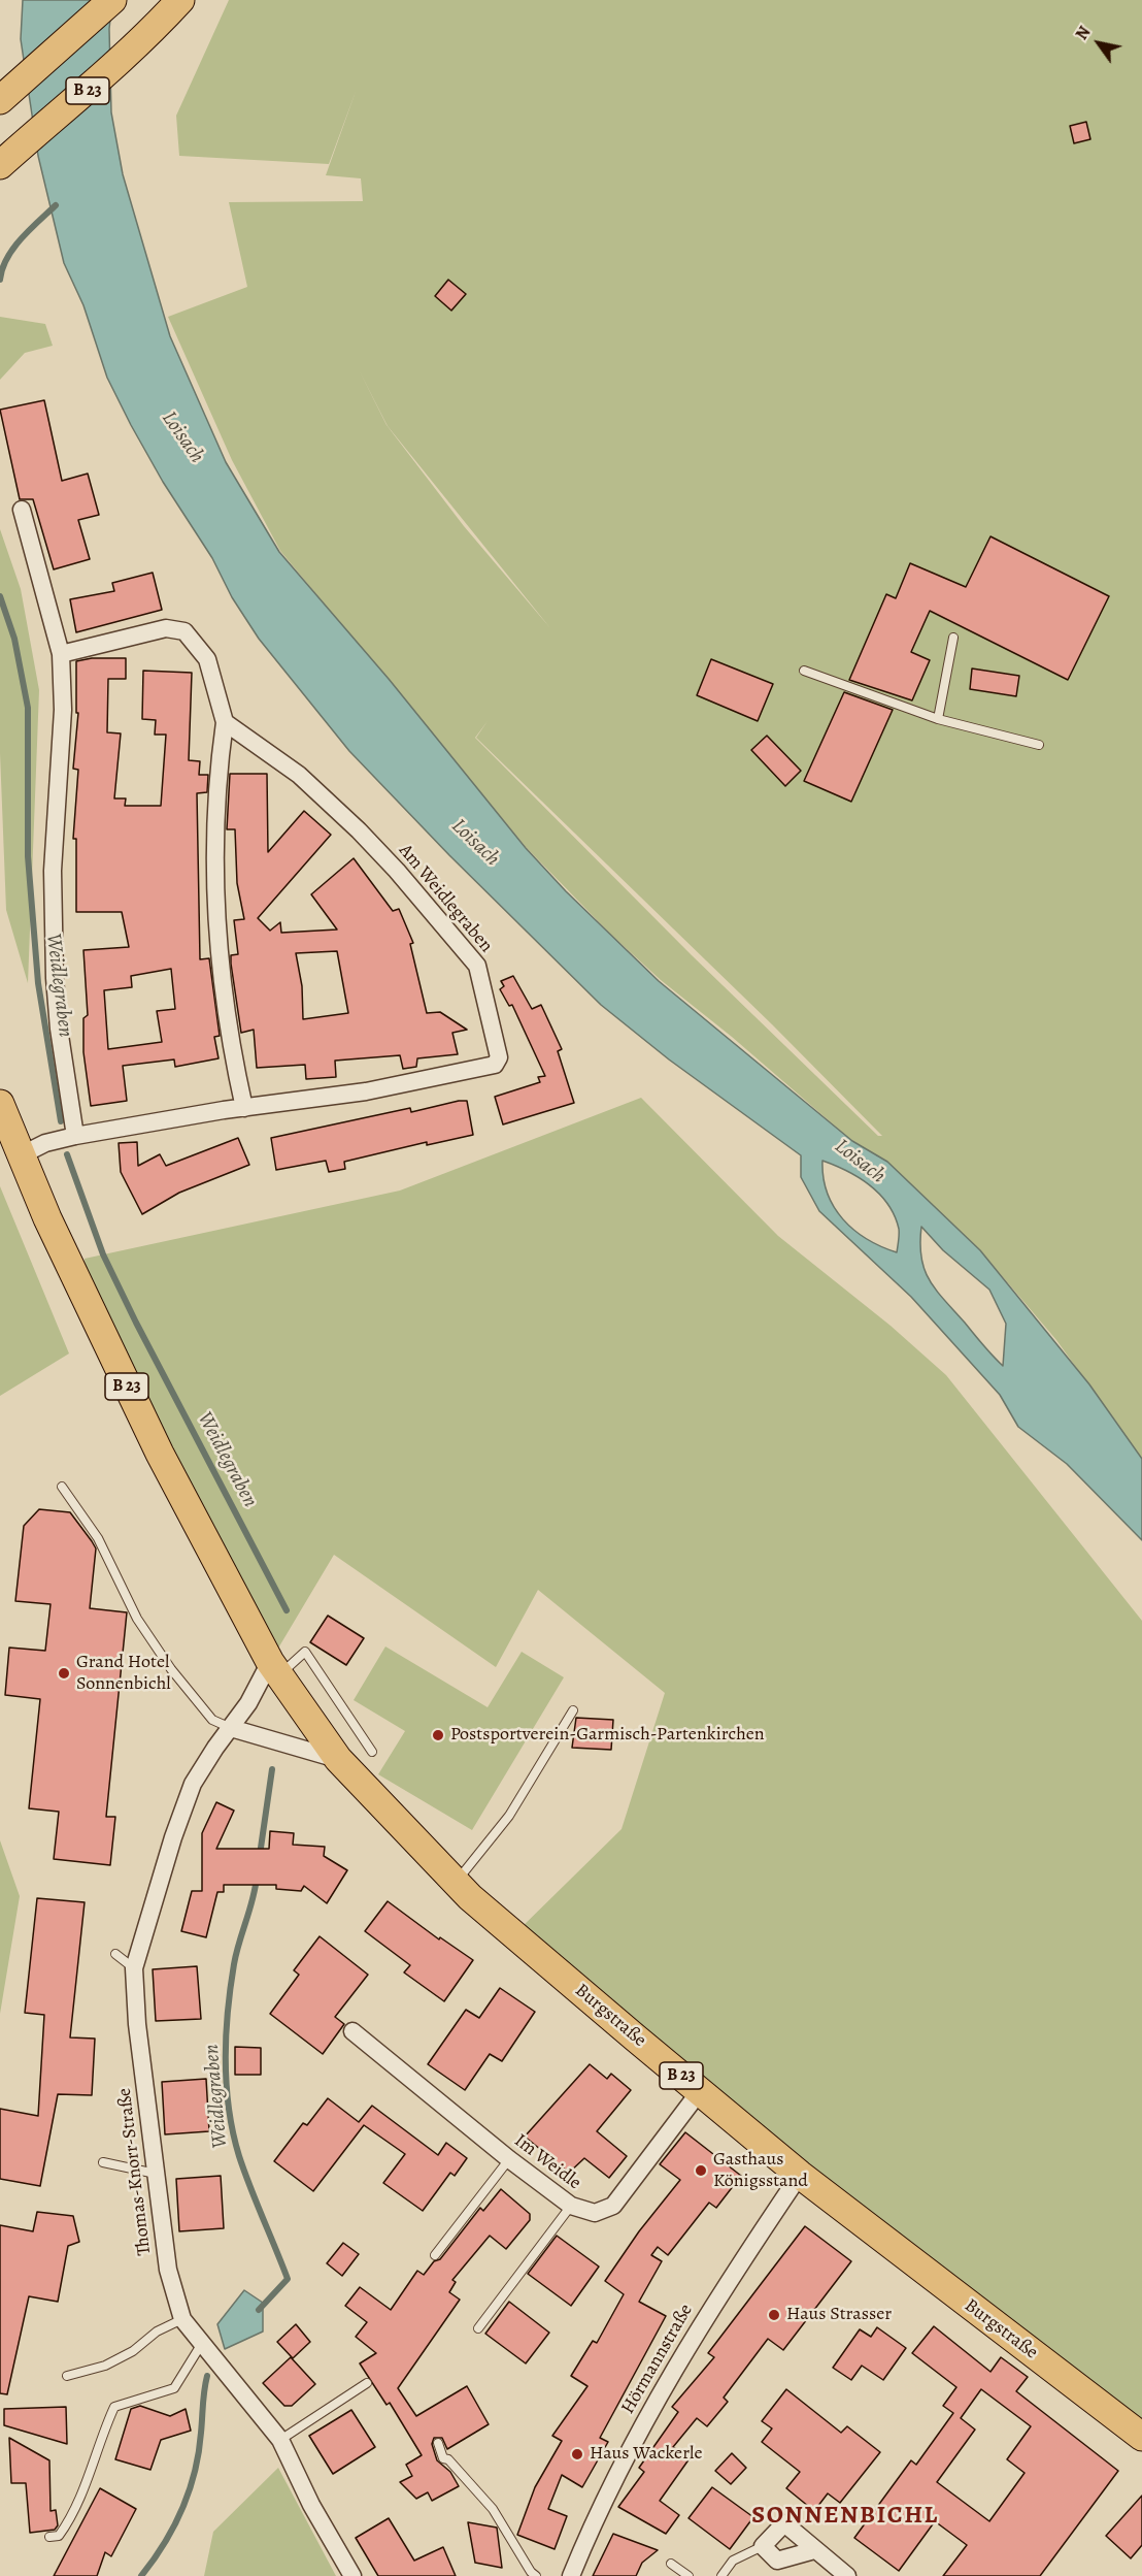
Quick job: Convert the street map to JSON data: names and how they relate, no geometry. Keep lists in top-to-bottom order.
{
  "streets": {
    "main road": ["B 23", "Burgstraße"],
    "street": [
      "Am Weidlegraben",
      "Im Weidle",
      "Thomas-Knorr-Straße",
      "Hörmannstraße"
    ]
  },
  "crossings": [
    ["B 23", "Am Weidlegraben"],
    ["B 23", "Burgstraße"],
    ["B 23", "Thomas-Knorr-Straße"],
    ["Burgstraße", "Im Weidle"],
    ["Burgstraße", "Thomas-Knorr-Straße"],
    ["Burgstraße", "Hörmannstraße"]
  ],
  "districts": ["SONNENBICHL"],
  "water": ["Loisach", "Weidlegraben"],
  "places": [
    "Grand Hotel Sonnenbichl",
    "Postsportverein-Garmisch-Partenkirchen",
    "Gasthaus Königsstand",
    "Haus Strasser",
    "Haus Wackerle"
  ],
  "north": "top left"
}
